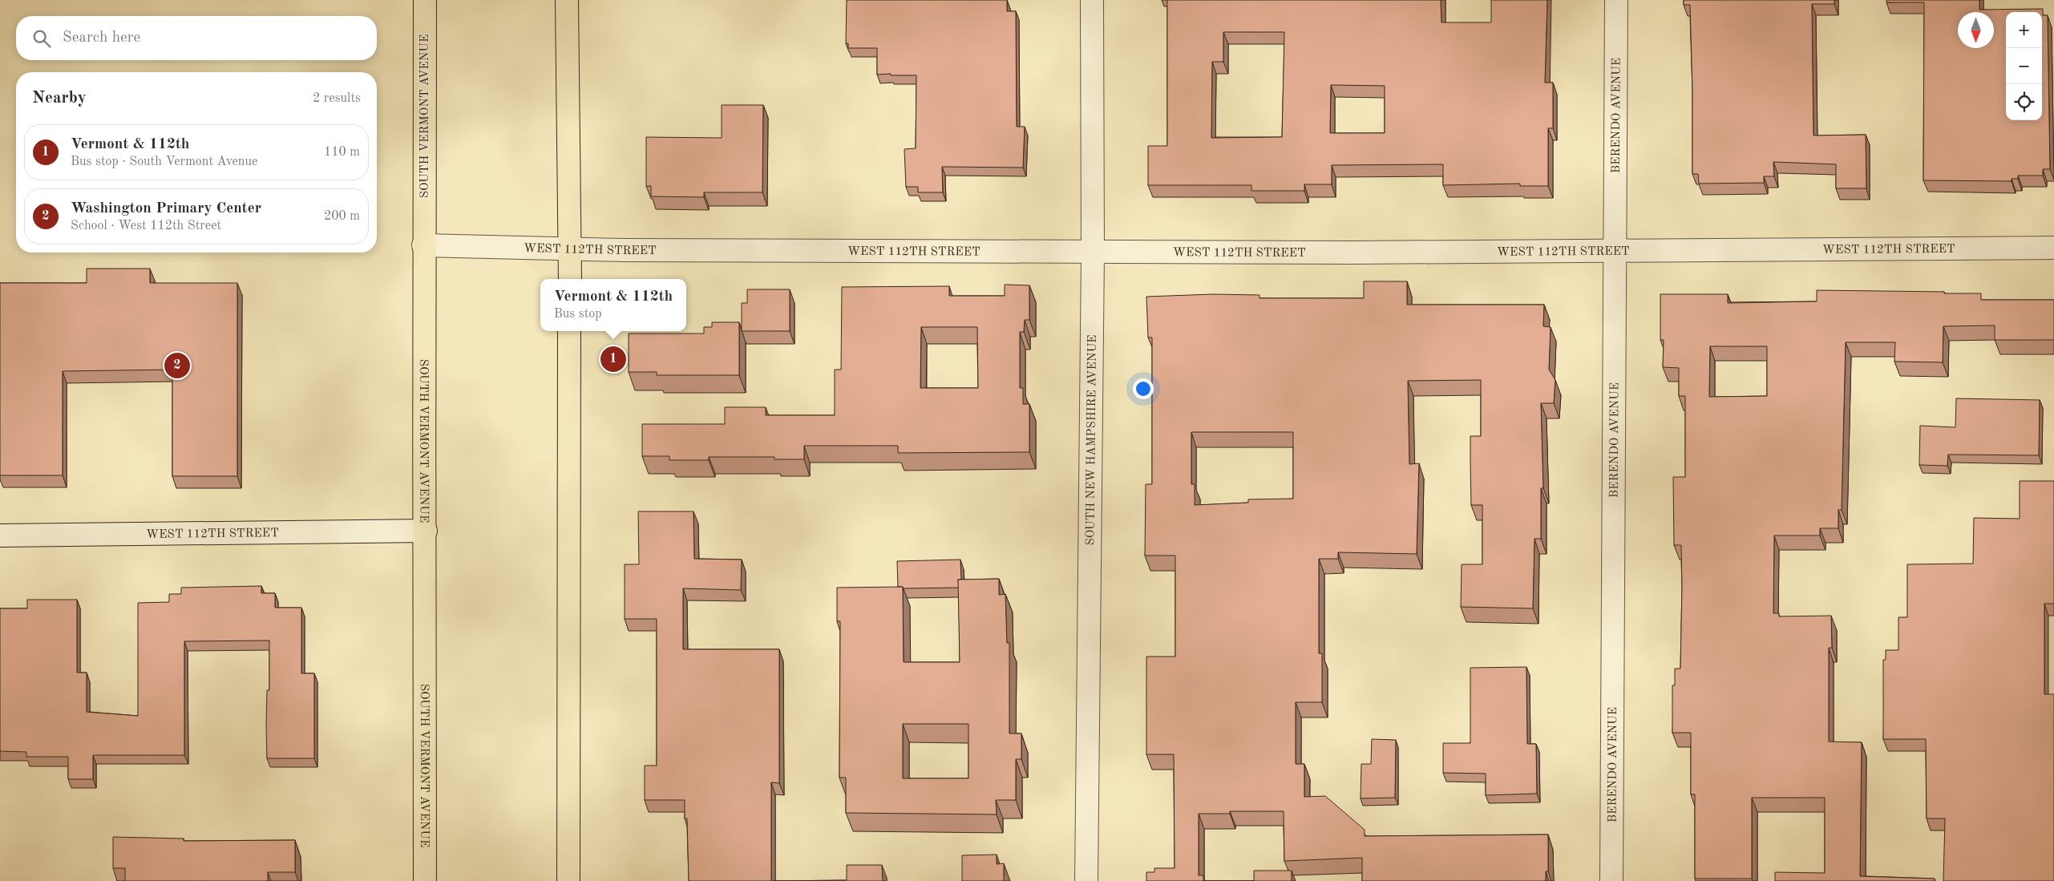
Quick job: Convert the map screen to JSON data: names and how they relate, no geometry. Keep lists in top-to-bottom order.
{
  "streets": {
    "main road": ["SOUTH VERMONT AVENUE"],
    "street": ["BERENDO AVENUE", "WEST 112TH STREET", "SOUTH NEW HAMPSHIRE AVENUE"]
  },
  "crossings": [
    ["SOUTH VERMONT AVENUE", "WEST 112TH STREET"],
    ["BERENDO AVENUE", "WEST 112TH STREET"],
    ["WEST 112TH STREET", "SOUTH NEW HAMPSHIRE AVENUE"]
  ],
  "north": "bottom",
  "page": {
    "map_buttons": ["+", "−"],
    "search": "Search here",
    "heading": ["Nearby", "2 results"],
    "list": [
      {
        "mark": "1",
        "name": "Vermont & 112th",
        "note": "Bus stop · South Vermont Avenue",
        "value": "110 m"
      },
      {
        "mark": "2",
        "name": "Washington Primary Center",
        "note": "School · West 112th Street",
        "value": "200 m"
      }
    ],
    "popup": ["Vermont & 112th", "Bus stop"],
    "pins": ["1", "2"]
  }
}
